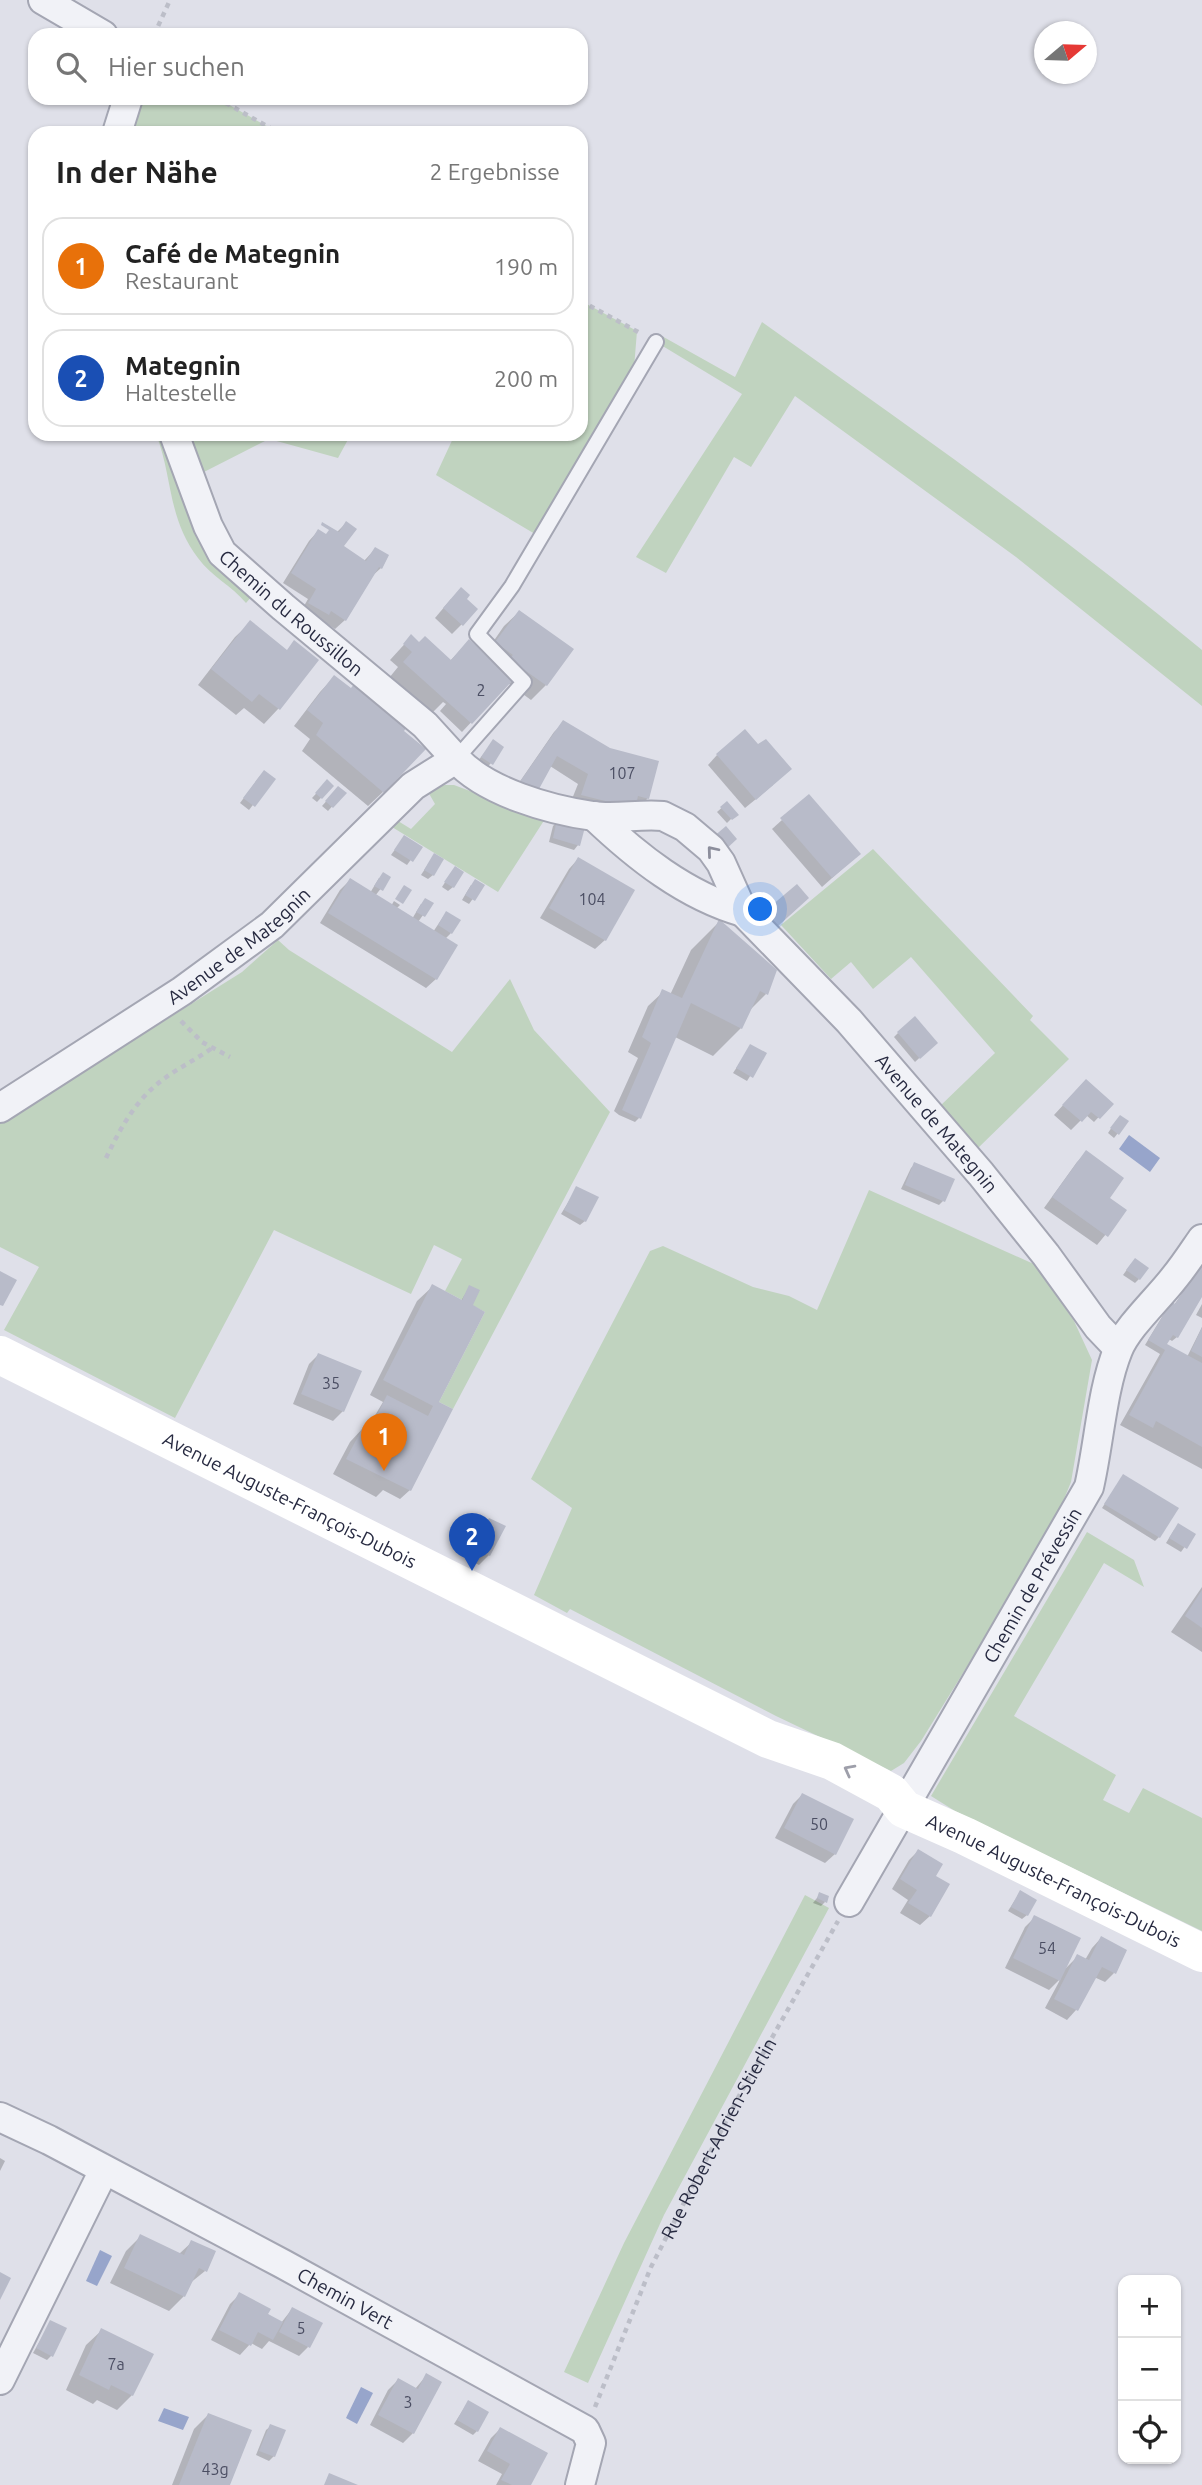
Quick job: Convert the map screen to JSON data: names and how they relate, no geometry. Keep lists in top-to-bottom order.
{
  "streets": {
    "main road": ["Avenue Auguste-François-Dubois"],
    "street": [
      "Chemin du Roussillon",
      "Avenue de Mategnin",
      "Chemin de Prévessin",
      "Chemin Vert"
    ],
    "path": ["Rue Robert-Adrien-Stierlin"]
  },
  "crossings": [
    ["Chemin du Roussillon", "Avenue de Mategnin"],
    ["Avenue de Mategnin", "Chemin de Prévessin"],
    ["Avenue Auguste-François-Dubois", "Chemin de Prévessin"],
    ["Rue Robert-Adrien-Stierlin", "Chemin Vert"]
  ],
  "house_numbers": [
    "2",
    "107",
    "104",
    "35",
    "50",
    "54",
    "5",
    "7a",
    "3",
    "43g"
  ],
  "north": "right",
  "page": {
    "search": "Hier suchen",
    "heading": ["In der Nähe", "2 Ergebnisse"],
    "list": [
      {
        "mark": "1",
        "name": "Café de Mategnin",
        "note": "Restaurant",
        "value": "190 m"
      },
      {
        "mark": "2",
        "name": "Mategnin",
        "note": "Haltestelle",
        "value": "200 m"
      }
    ],
    "pins": ["1", "2"],
    "map_buttons": ["+", "−"]
  }
}
